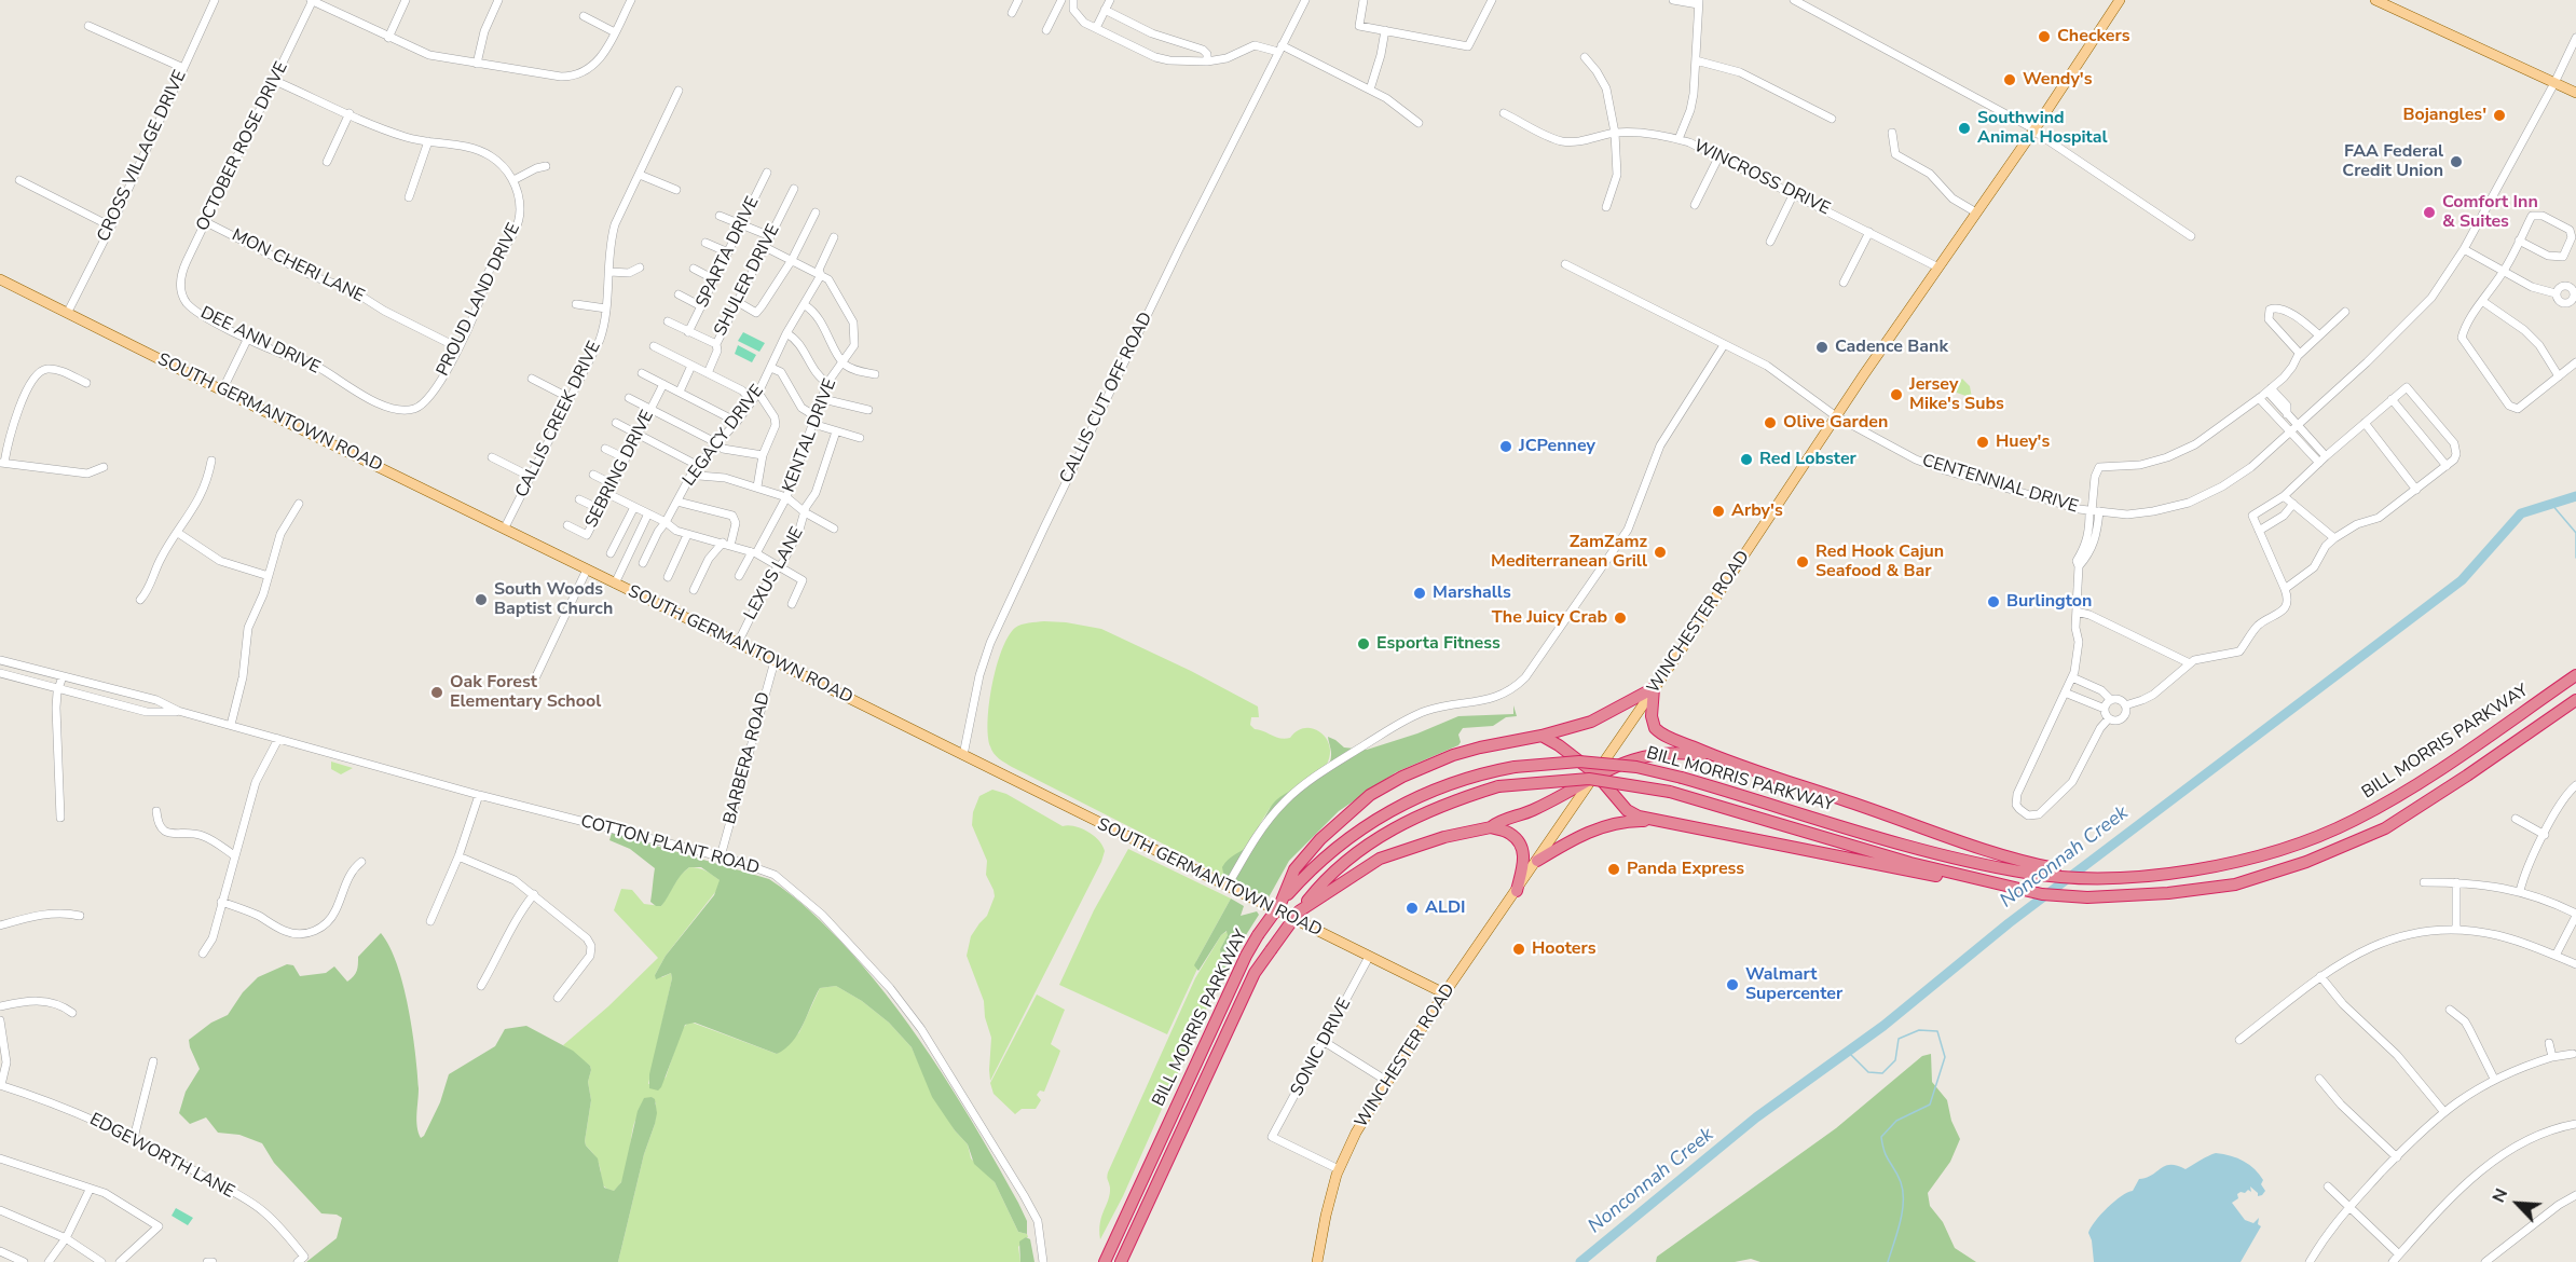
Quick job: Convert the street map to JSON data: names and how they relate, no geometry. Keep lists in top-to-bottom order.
{
  "streets": {
    "highway": ["BILL MORRIS PARKWAY"],
    "main road": ["SOUTH GERMANTOWN ROAD", "WINCHESTER ROAD"],
    "street": [
      "OCTOBER ROSE DRIVE",
      "CROSS VILLAGE DRIVE",
      "WINCROSS DRIVE",
      "SPARTA DRIVE",
      "MON CHERI LANE",
      "SHULER DRIVE",
      "PROUD LAND DRIVE",
      "DEE ANN DRIVE",
      "CALLIS CUT OFF ROAD",
      "CALLIS CREEK DRIVE",
      "LEGACY DRIVE",
      "KENTAL DRIVE",
      "SEBRING DRIVE",
      "CENTENNIAL DRIVE",
      "LEXUS LANE",
      "BARBERA ROAD",
      "COTTON PLANT ROAD",
      "SONIC DRIVE",
      "EDGEWORTH LANE"
    ]
  },
  "crossings": [
    ["OCTOBER ROSE DRIVE", "MON CHERI LANE"],
    ["OCTOBER ROSE DRIVE", "DEE ANN DRIVE"],
    ["CROSS VILLAGE DRIVE", "SOUTH GERMANTOWN ROAD"],
    ["WINCROSS DRIVE", "WINCHESTER ROAD"],
    ["MON CHERI LANE", "PROUD LAND DRIVE"],
    ["SHULER DRIVE", "KENTAL DRIVE"],
    ["PROUD LAND DRIVE", "DEE ANN DRIVE"],
    ["CALLIS CUT OFF ROAD", "SOUTH GERMANTOWN ROAD"],
    ["SOUTH GERMANTOWN ROAD", "CALLIS CREEK DRIVE"],
    ["SOUTH GERMANTOWN ROAD", "LEXUS LANE"],
    ["SOUTH GERMANTOWN ROAD", "WINCHESTER ROAD"],
    ["SOUTH GERMANTOWN ROAD", "BARBERA ROAD"],
    ["SOUTH GERMANTOWN ROAD", "SONIC DRIVE"],
    ["LEGACY DRIVE", "KENTAL DRIVE"],
    ["CENTENNIAL DRIVE", "WINCHESTER ROAD"],
    ["WINCHESTER ROAD", "SONIC DRIVE"],
    ["BARBERA ROAD", "COTTON PLANT ROAD"]
  ],
  "water": ["Nonconnah Creek"],
  "places": [
    "Checkers",
    "Wendy's",
    "Bojangles'",
    "Southwind Animal Hospital",
    "FAA Federal Credit Union",
    "Comfort Inn & Suites",
    "Cadence Bank",
    "Jersey Mike's Subs",
    "Olive Garden",
    "Huey's",
    "JCPenney",
    "Red Lobster",
    "Arby's",
    "ZamZamz Mediterranean Grill",
    "Red Hook Cajun Seafood & Bar",
    "Marshalls",
    "South Woods Baptist Church",
    "Burlington",
    "The Juicy Crab",
    "Esporta Fitness",
    "Oak Forest Elementary School",
    "Panda Express",
    "ALDI",
    "Hooters",
    "Walmart Supercenter"
  ],
  "north": "top left"
}
